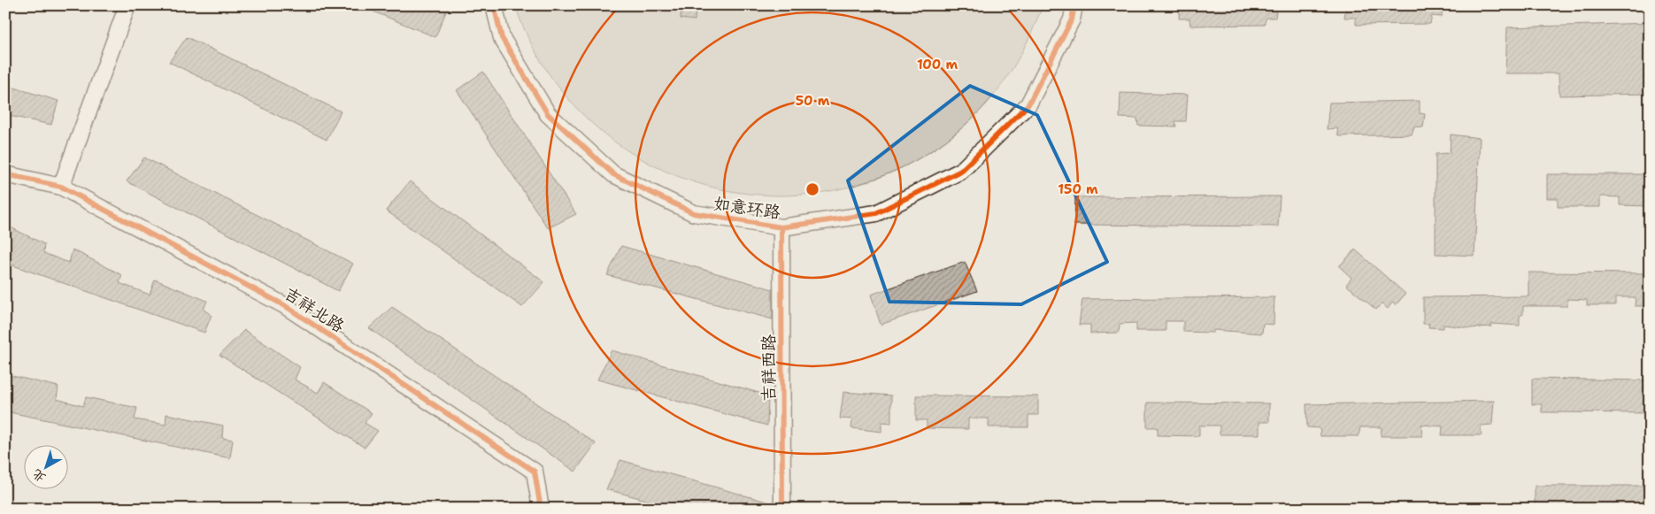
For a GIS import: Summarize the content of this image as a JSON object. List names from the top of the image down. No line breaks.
{"streets":{"street":["如意环路","吉祥北路","吉祥西路"]},"crossings":[["如意环路","吉祥西路"]],"north":"bottom left","rings":["100 m","50 m","150 m"]}
